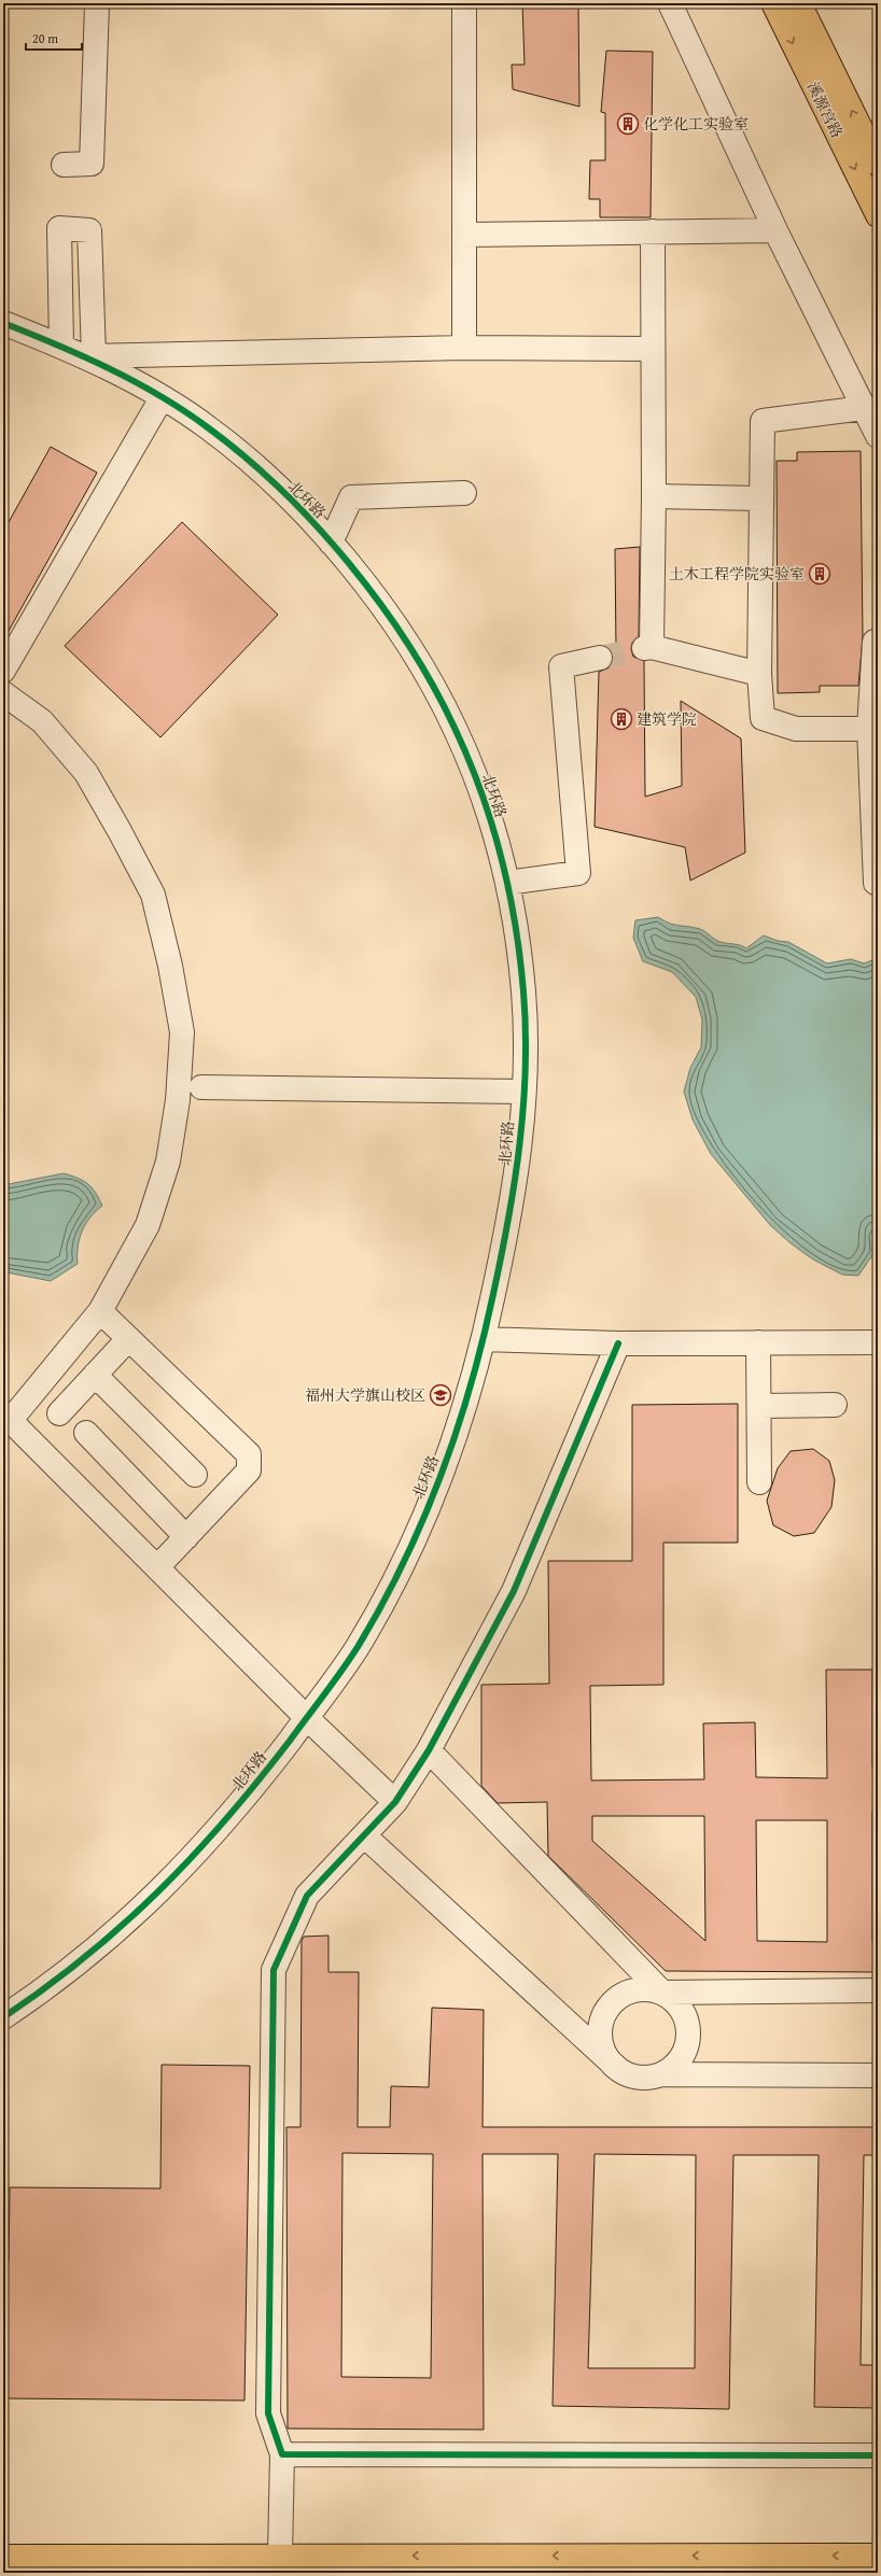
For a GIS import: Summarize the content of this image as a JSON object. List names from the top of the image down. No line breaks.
{"streets":{"main road":["溪源宫路"],"street":["北环路"]},"places":{"building":["化学化工实验室","土木工程学院实验室","建筑学院"],"school or university":["福州大学旗山校区"]},"scale_bar":"20 m"}
